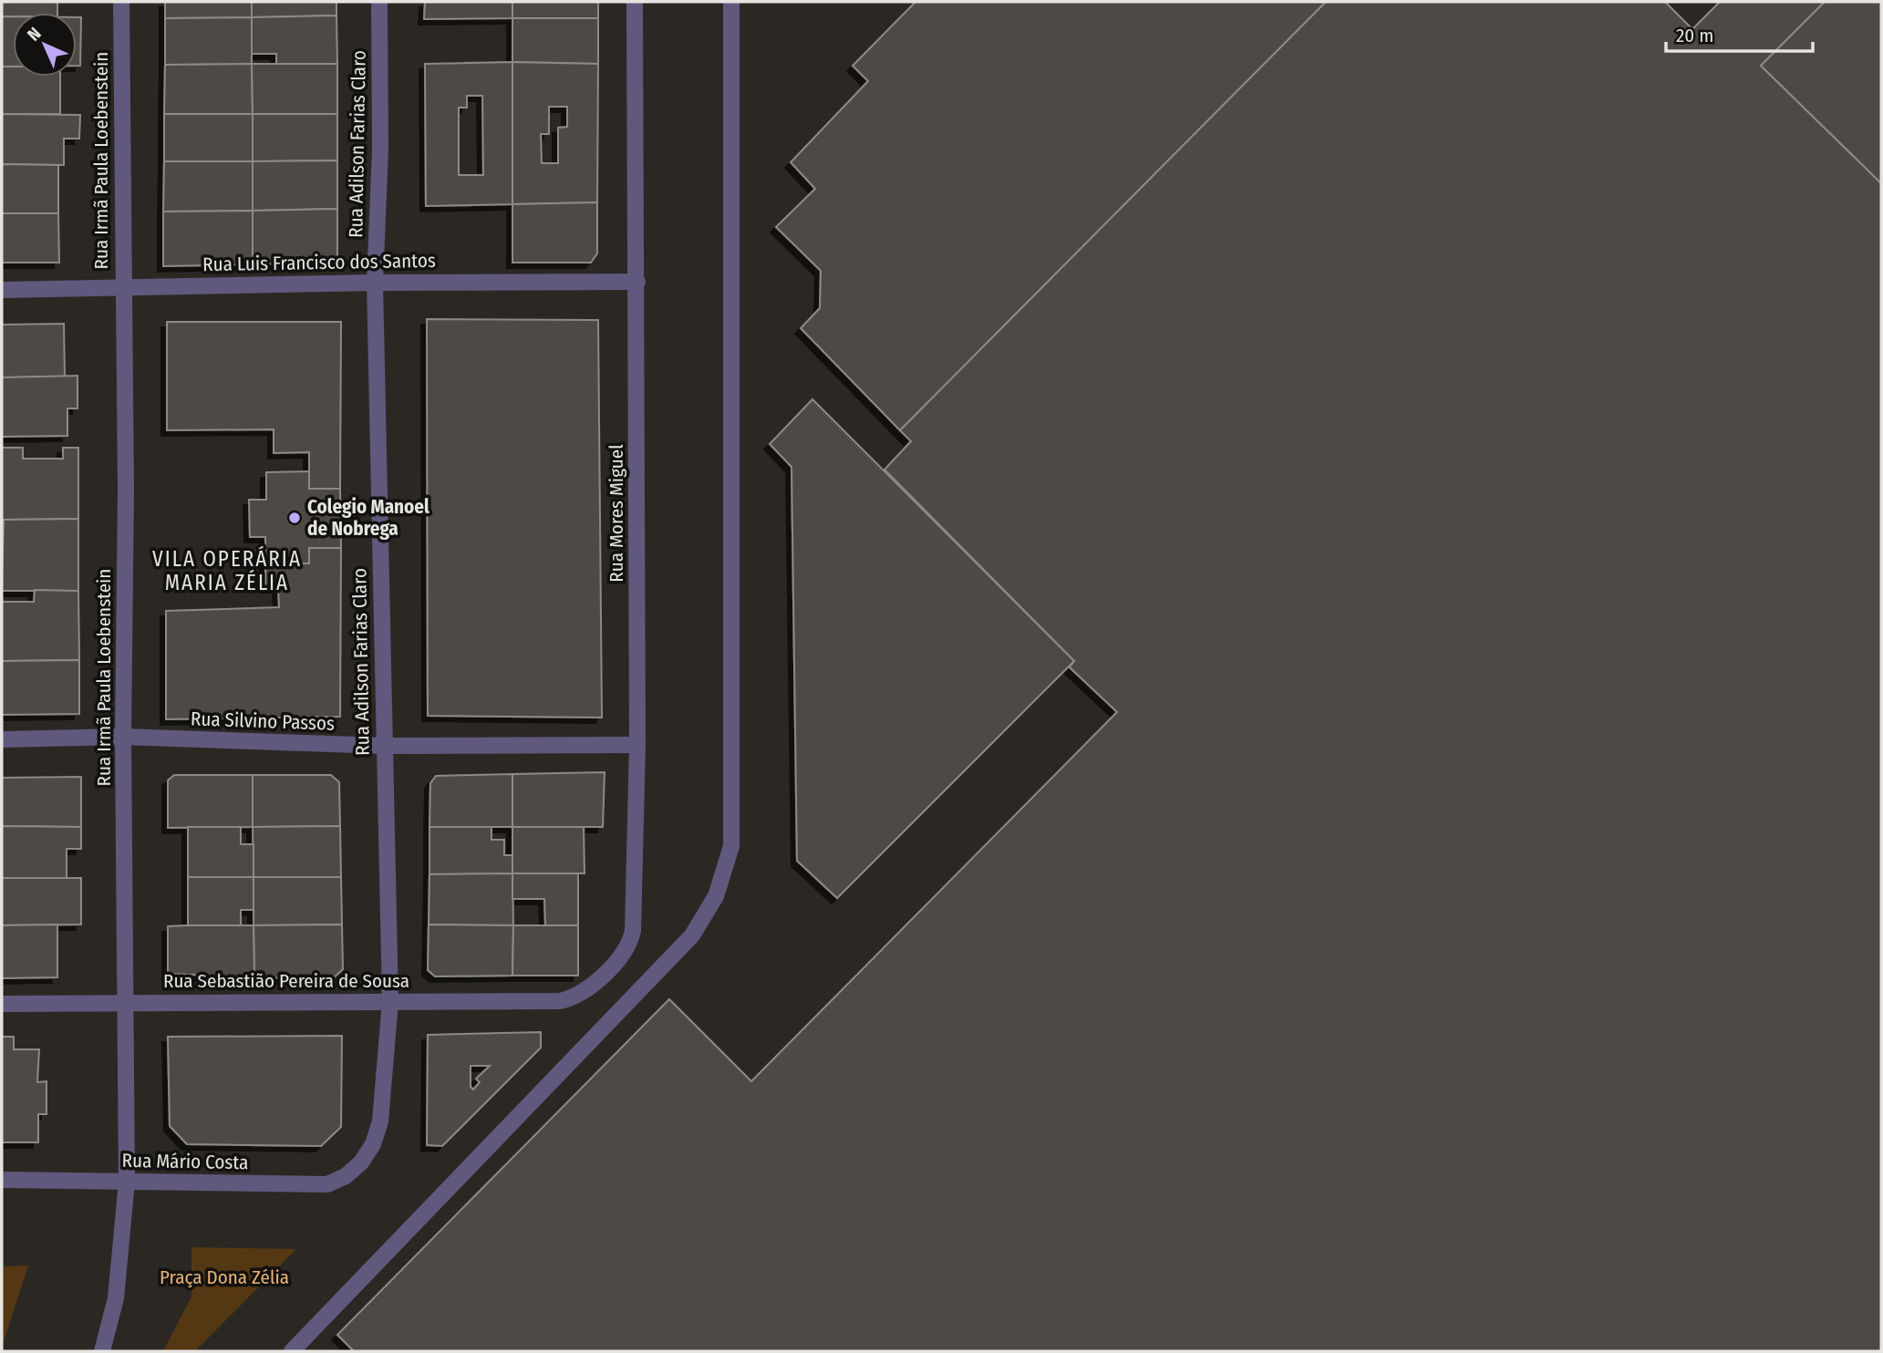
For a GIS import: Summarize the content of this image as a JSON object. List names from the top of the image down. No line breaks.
{"streets":{"street":["Rua Adilson Farias Claro","Rua Irmã Paula Loebenstein","Rua Luis Francisco dos Santos","Rua Mores Miguel","Rua Silvino Passos","Rua Sebastião Pereira de Sousa","Rua Mário Costa"]},"crossings":[["Rua Adilson Farias Claro","Rua Luis Francisco dos Santos"],["Rua Adilson Farias Claro","Rua Silvino Passos"],["Rua Adilson Farias Claro","Rua Sebastião Pereira de Sousa"],["Rua Adilson Farias Claro","Rua Mário Costa"],["Rua Irmã Paula Loebenstein","Rua Luis Francisco dos Santos"],["Rua Irmã Paula Loebenstein","Rua Silvino Passos"],["Rua Irmã Paula Loebenstein","Rua Sebastião Pereira de Sousa"],["Rua Irmã Paula Loebenstein","Rua Mário Costa"],["Rua Luis Francisco dos Santos","Rua Mores Miguel"],["Rua Mores Miguel","Rua Silvino Passos"],["Rua Mores Miguel","Rua Sebastião Pereira de Sousa"]],"districts":["VILA OPERÁRIA MARIA ZÉLIA"],"parks":["Praça Dona Zélia"],"places":["Colegio Manoel de Nobrega"],"scale_bar":"20 m","north":"top left"}
